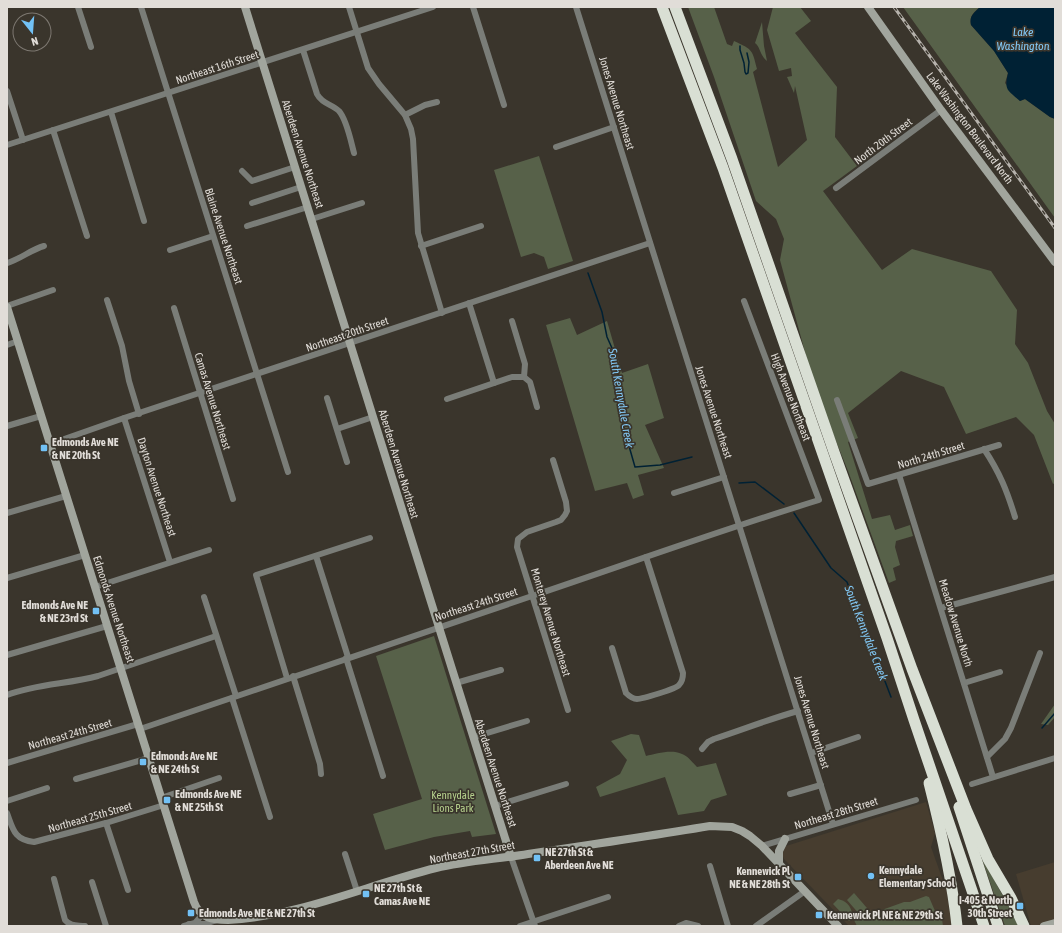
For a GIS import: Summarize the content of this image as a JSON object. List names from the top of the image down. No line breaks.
{"streets":{"street":["Northeast 16th Street","Jones Avenue Northeast","Lake Washington Boulevard North","North 20th Street","Aberdeen Avenue Northeast","Blaine Avenue Northeast","Northeast 20th Street","High Avenue Northeast","Camas Avenue Northeast","North 24th Street","Dayton Avenue Northeast","Northeast 24th Street","Edmonds Avenue Northeast","Monterey Avenue Northeast","Meadow Avenue North","Northeast 28th Street","Northeast 25th Street","Northeast 27th Street"]},"crossings":[["Northeast 16th Street","Aberdeen Avenue Northeast"],["Northeast 16th Street","Blaine Avenue Northeast"],["Jones Avenue Northeast","Northeast 20th Street"],["Jones Avenue Northeast","Northeast 24th Street"],["Jones Avenue Northeast","Northeast 28th Street"],["Lake Washington Boulevard North","North 20th Street"],["Aberdeen Avenue Northeast","Northeast 20th Street"],["Aberdeen Avenue Northeast","Northeast 24th Street"],["Aberdeen Avenue Northeast","Northeast 27th Street"],["Blaine Avenue Northeast","Northeast 20th Street"],["Northeast 20th Street","Camas Avenue Northeast"],["Northeast 20th Street","Dayton Avenue Northeast"],["Northeast 20th Street","Edmonds Avenue Northeast"],["High Avenue Northeast","Northeast 24th Street"],["North 24th Street","Meadow Avenue North"],["Northeast 24th Street","Edmonds Avenue Northeast"],["Northeast 24th Street","Monterey Avenue Northeast"],["Edmonds Avenue Northeast","Northeast 25th Street"],["Edmonds Avenue Northeast","Northeast 27th Street"],["Northeast 28th Street","Northeast 27th Street"]],"water":["Lake Washington","South Kennydale Creek"],"parks":["Kennydale Lions Park"],"places":{"transit":["Edmonds Ave NE & NE 20th St","Edmonds Ave NE & NE 23rd St","Edmonds Ave NE & NE 24th St","Edmonds Ave NE & NE 25th St","NE 27th St & Aberdeen Ave NE","Kennewick Pl NE & NE 28th St","NE 27th St & Camas Ave NE","I-405 & North 30th Street","Edmonds Ave NE & NE 27th St","Kennewick Pl NE & NE 29th St"],"other":["Kennydale Elementary School"]},"north":"bottom"}
